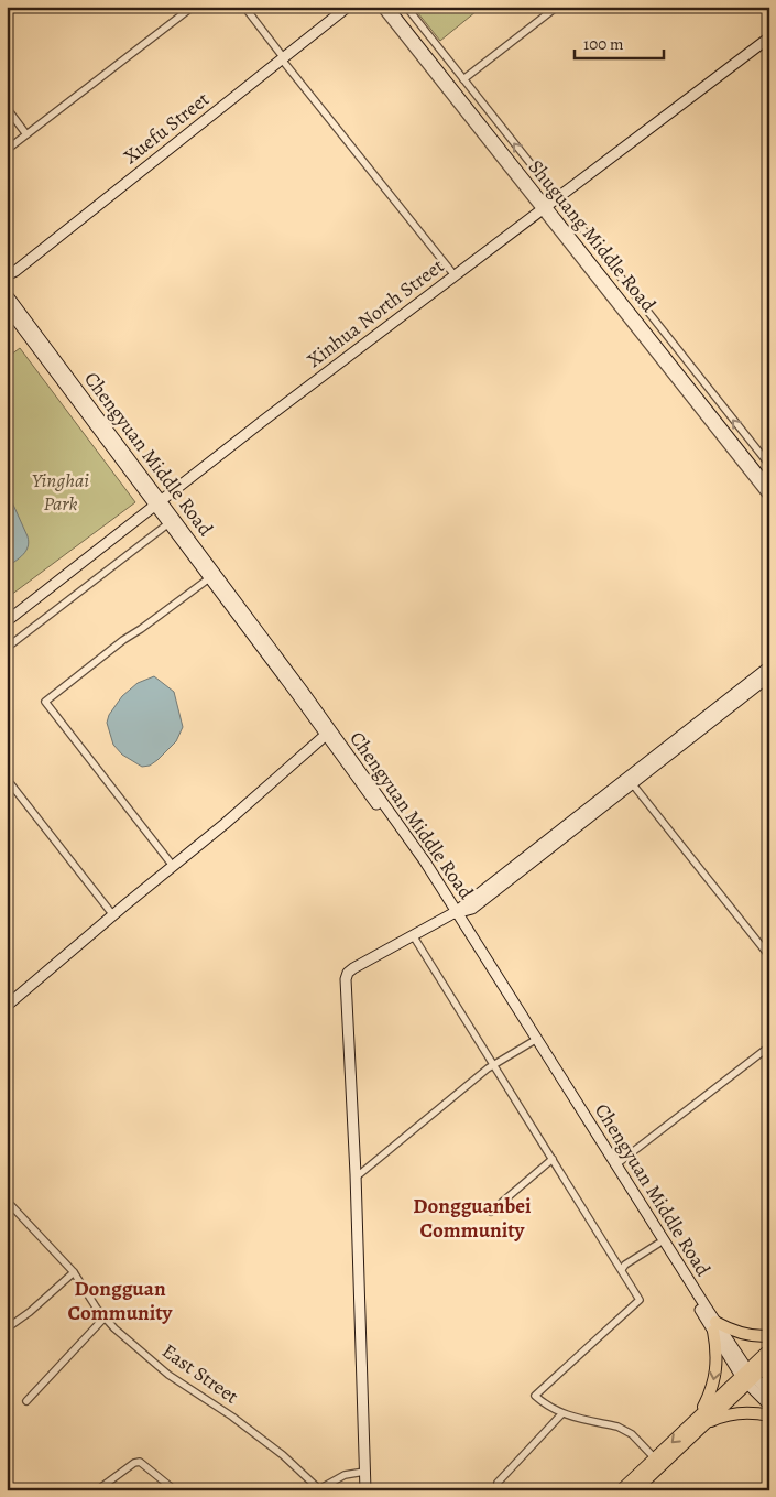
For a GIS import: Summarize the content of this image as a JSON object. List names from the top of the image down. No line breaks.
{"streets":{"main road":["Xuefu Street","Shuguang Middle Road","Xinhua North Street","Chengyuan Middle Road"],"street":["East Street"]},"crossings":[["Shuguang Middle Road","Xinhua North Street"],["Xinhua North Street","Chengyuan Middle Road"]],"districts":["Dongguanbei Community","Dongguan Community"],"parks":["Yinghai Park"],"scale_bar":"100 m"}
